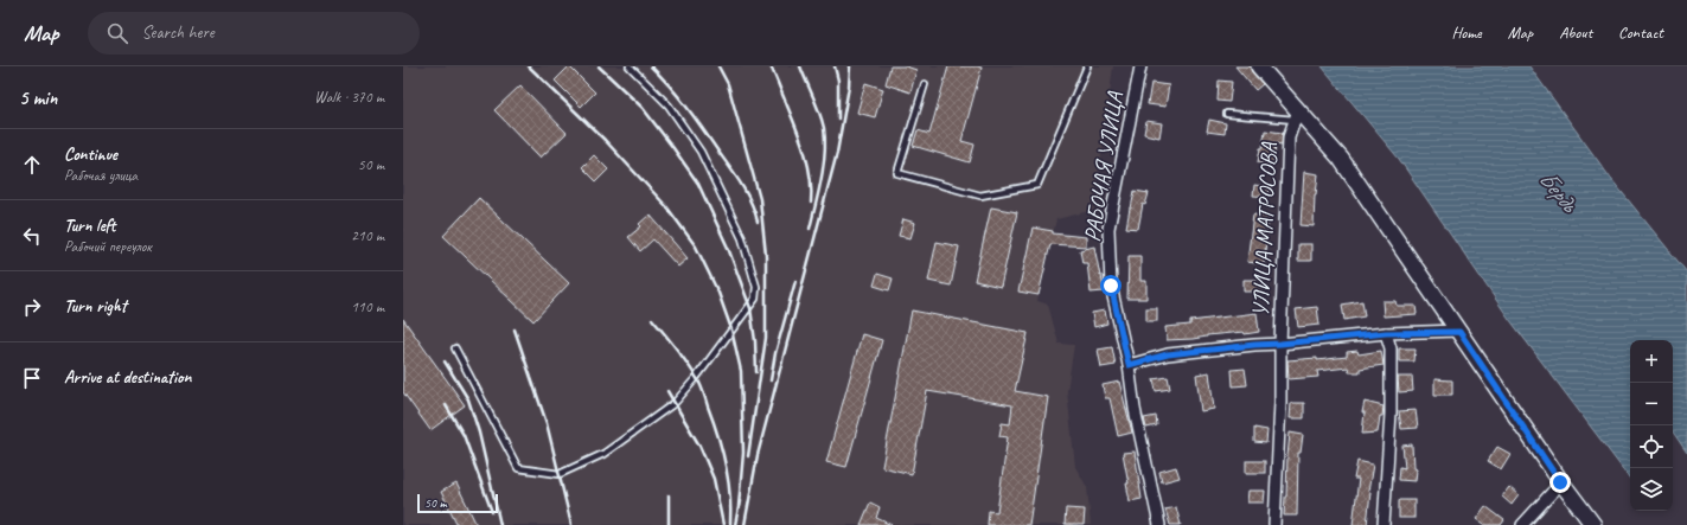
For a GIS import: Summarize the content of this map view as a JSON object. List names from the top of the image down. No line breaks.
{"streets":{"street":["РАБОЧАЯ УЛИЦА","УЛИЦА МАТРОСОВА"]},"water":["Бердь"],"scale_bar":"50 m","page":{"header":"Map","search":"Search here","nav":["Home","Map","About","Contact"],"heading":["5 min","Walk · 370 m"],"list":[["Continue","Рабочая улица","50 m"],["Turn left","Рабочий переулок","210 m"],["Turn right","110 m"],"Arrive at destination"],"map_buttons":["+","−"],"scale":"50 m"}}
